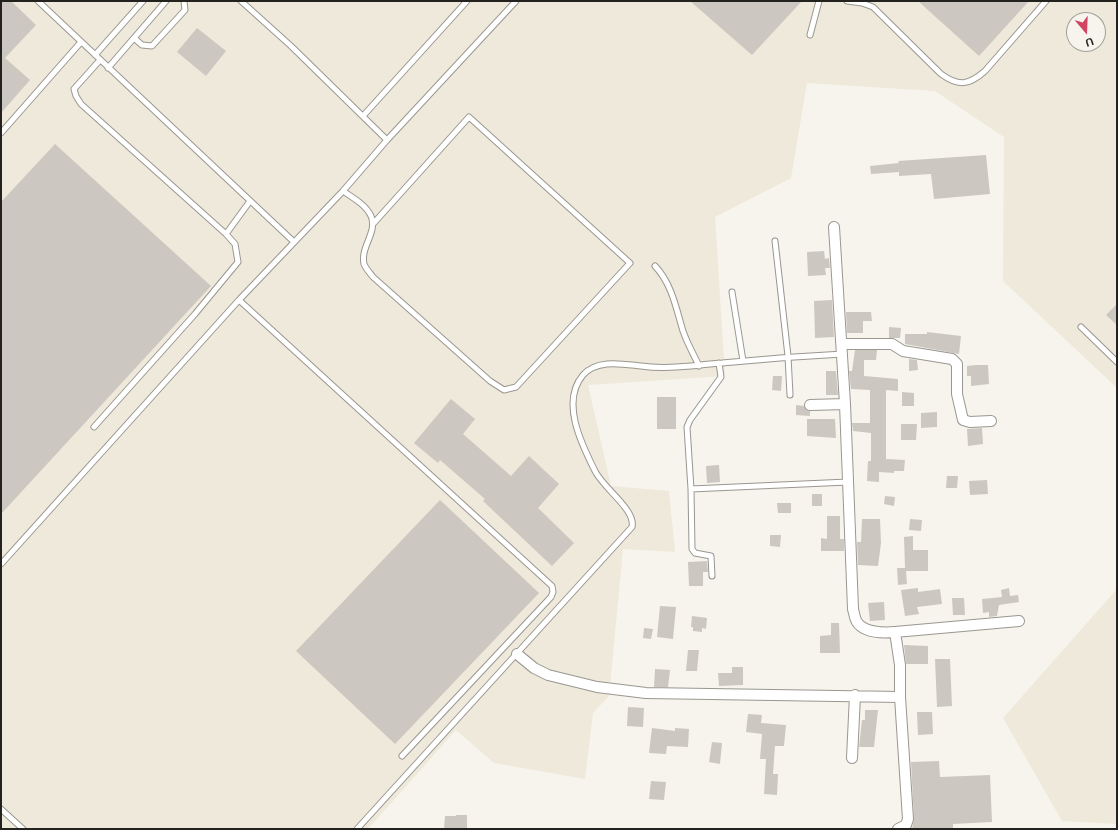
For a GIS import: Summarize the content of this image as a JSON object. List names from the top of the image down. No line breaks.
{"north":"bottom"}
